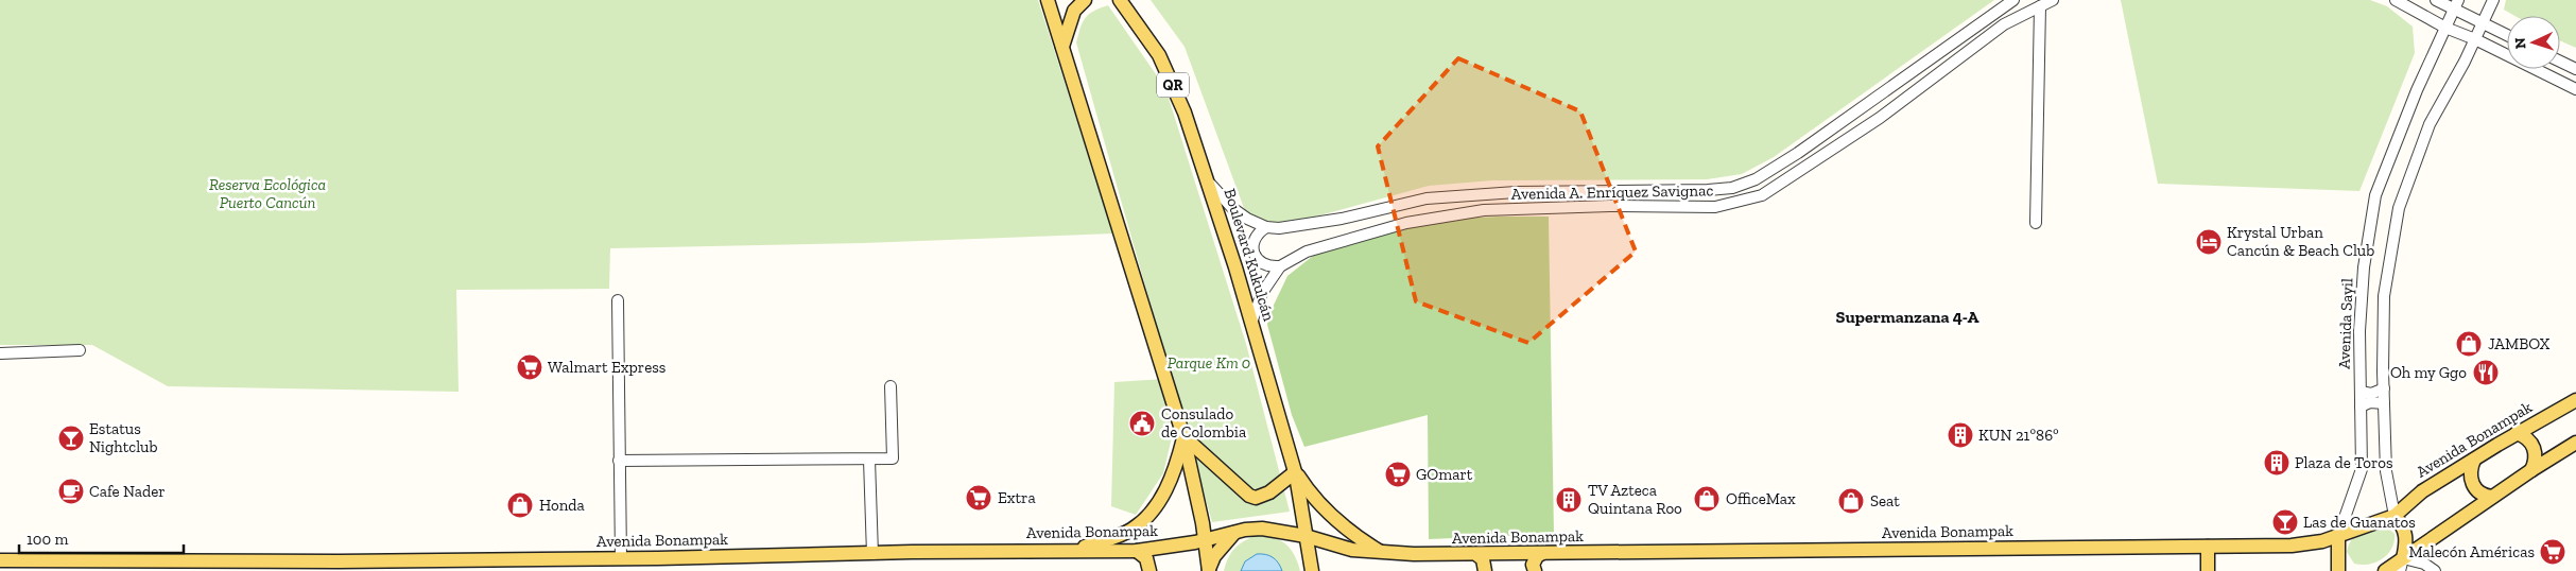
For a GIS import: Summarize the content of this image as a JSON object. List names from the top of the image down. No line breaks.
{"streets":{"main road":["QR","Boulevard Kukulcán","Avenida Bonampak"],"street":["Avenida A. Enríquez Savignac","Avenida Sayil"]},"crossings":[["Avenida A. Enríquez Savignac","Boulevard Kukulcán"],["Boulevard Kukulcán","Avenida Bonampak"],["Avenida Sayil","Avenida Bonampak"]],"districts":["Supermanzana 4-A"],"parks":["Reserva Ecológica Puerto Cancún","Parque Km 0"],"places":{"hotel":["Krystal Urban Cancún & Beach Club"],"shop":["JAMBOX","OfficeMax","Seat","Honda"],"supermarket":["Walmart Express","GOmart","Extra","Malecón Américas"],"restaurant":["Oh my Ggo"],"public building":["Consulado de Colombia"],"building":["KUN 21º86º","Plaza de Toros","TV Azteca Quintana Roo"],"bar":["Estatus Nightclub","Las de Guanatos"],"cafe":["Cafe Nader"]},"scale_bar":"100 m","north":"left"}
